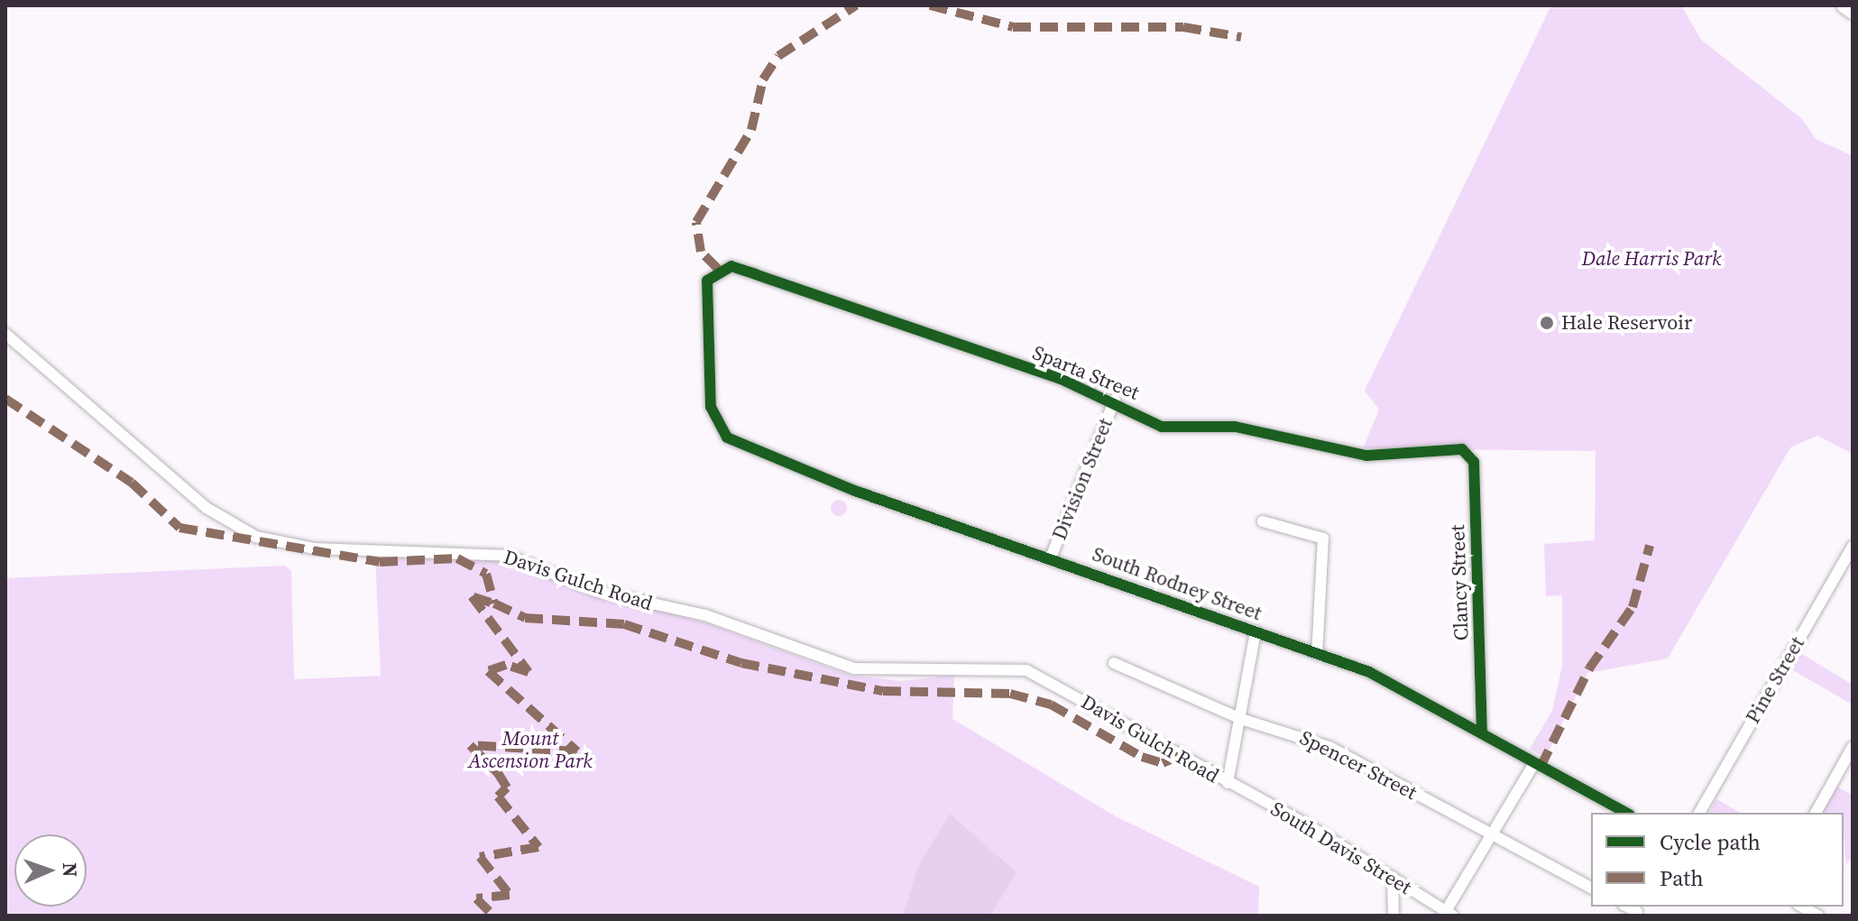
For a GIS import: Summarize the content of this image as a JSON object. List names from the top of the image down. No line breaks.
{"streets":{"street":["Sparta Street","Division Street","Davis Gulch Road","Clancy Street","South Rodney Street","Pine Street","Spencer Street","South Davis Street"]},"crossings":[["Sparta Street","Division Street"],["Sparta Street","Clancy Street"],["Sparta Street","South Rodney Street"],["Division Street","South Rodney Street"],["Davis Gulch Road","South Davis Street"],["Clancy Street","South Rodney Street"]],"parks":["Dale Harris Park","Mount Ascension Park"],"places":["Hale Reservoir"],"legend":["Cycle path","Path"],"north":"right"}
